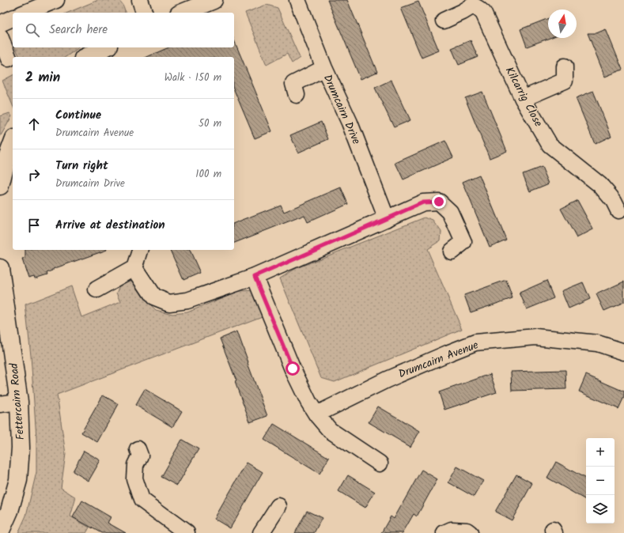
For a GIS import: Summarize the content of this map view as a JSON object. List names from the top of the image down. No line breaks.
{"streets":{"street":["Kilcarrig Close","Drumcairn Drive","Drumcairn Avenue","Fettercairn Road"]},"north":"top","page":{"search":"Search here","heading":["2 min","Walk · 150 m"],"list":[["Continue","Drumcairn Avenue","50 m"],["Turn right","Drumcairn Drive","100 m"],"Arrive at destination"],"map_buttons":["+","−"]}}
